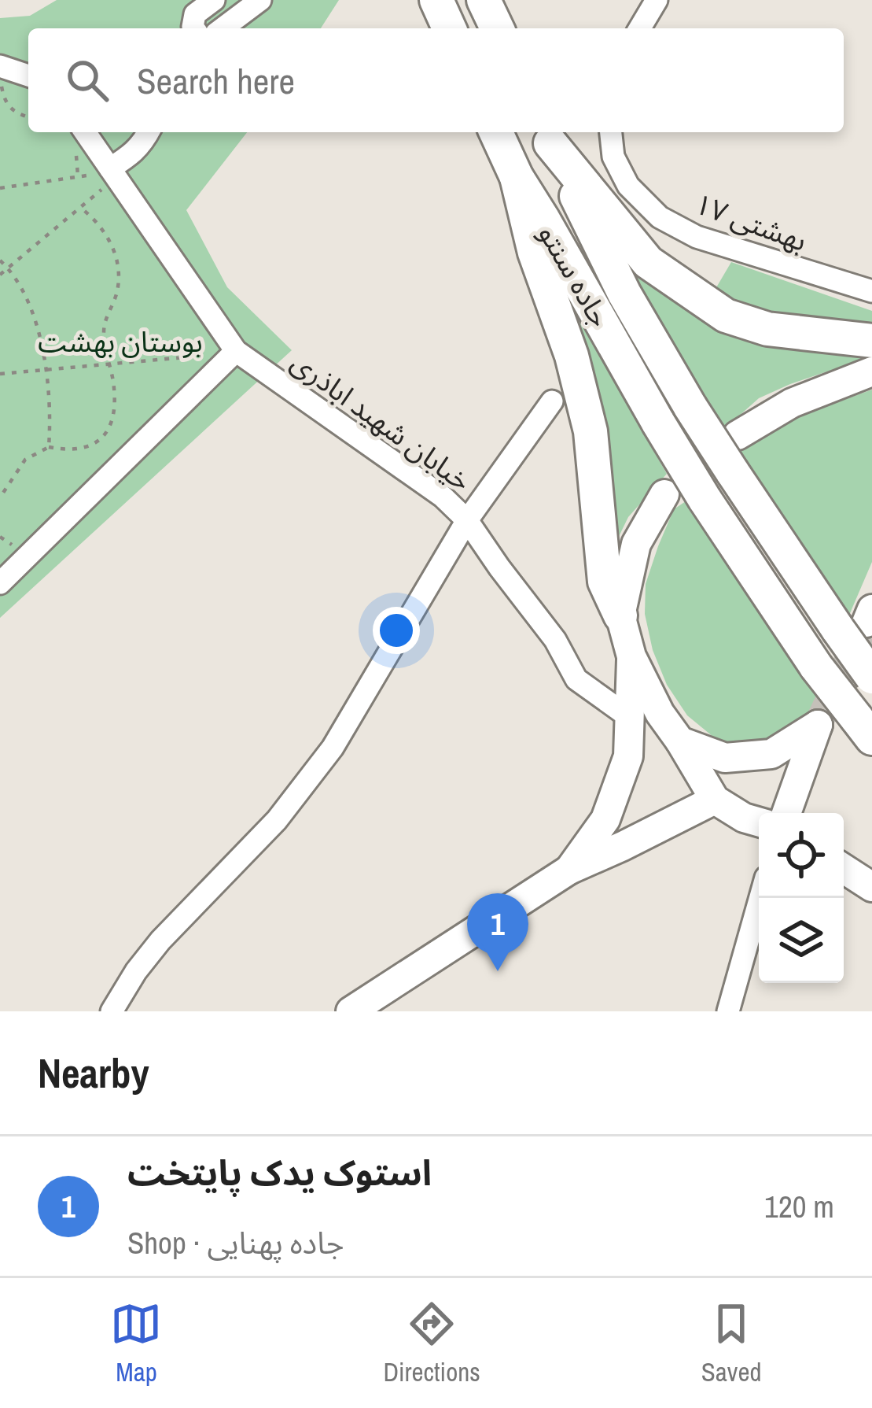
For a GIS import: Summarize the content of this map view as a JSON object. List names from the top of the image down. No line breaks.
{"streets":{"main road":["جاده سنتو"],"street":["بهشتی ۱۷","خیابان شهید اباذری"]},"parks":["بوستان بهشت"],"page":{"search":"Search here","pins":"1","heading":"Nearby","list":[{"mark":"1","name":"استوک یدک پایتخت","note":"Shop · جاده پهنایی","value":"120 m"}],"nav":["Map","Directions","Saved"]}}
